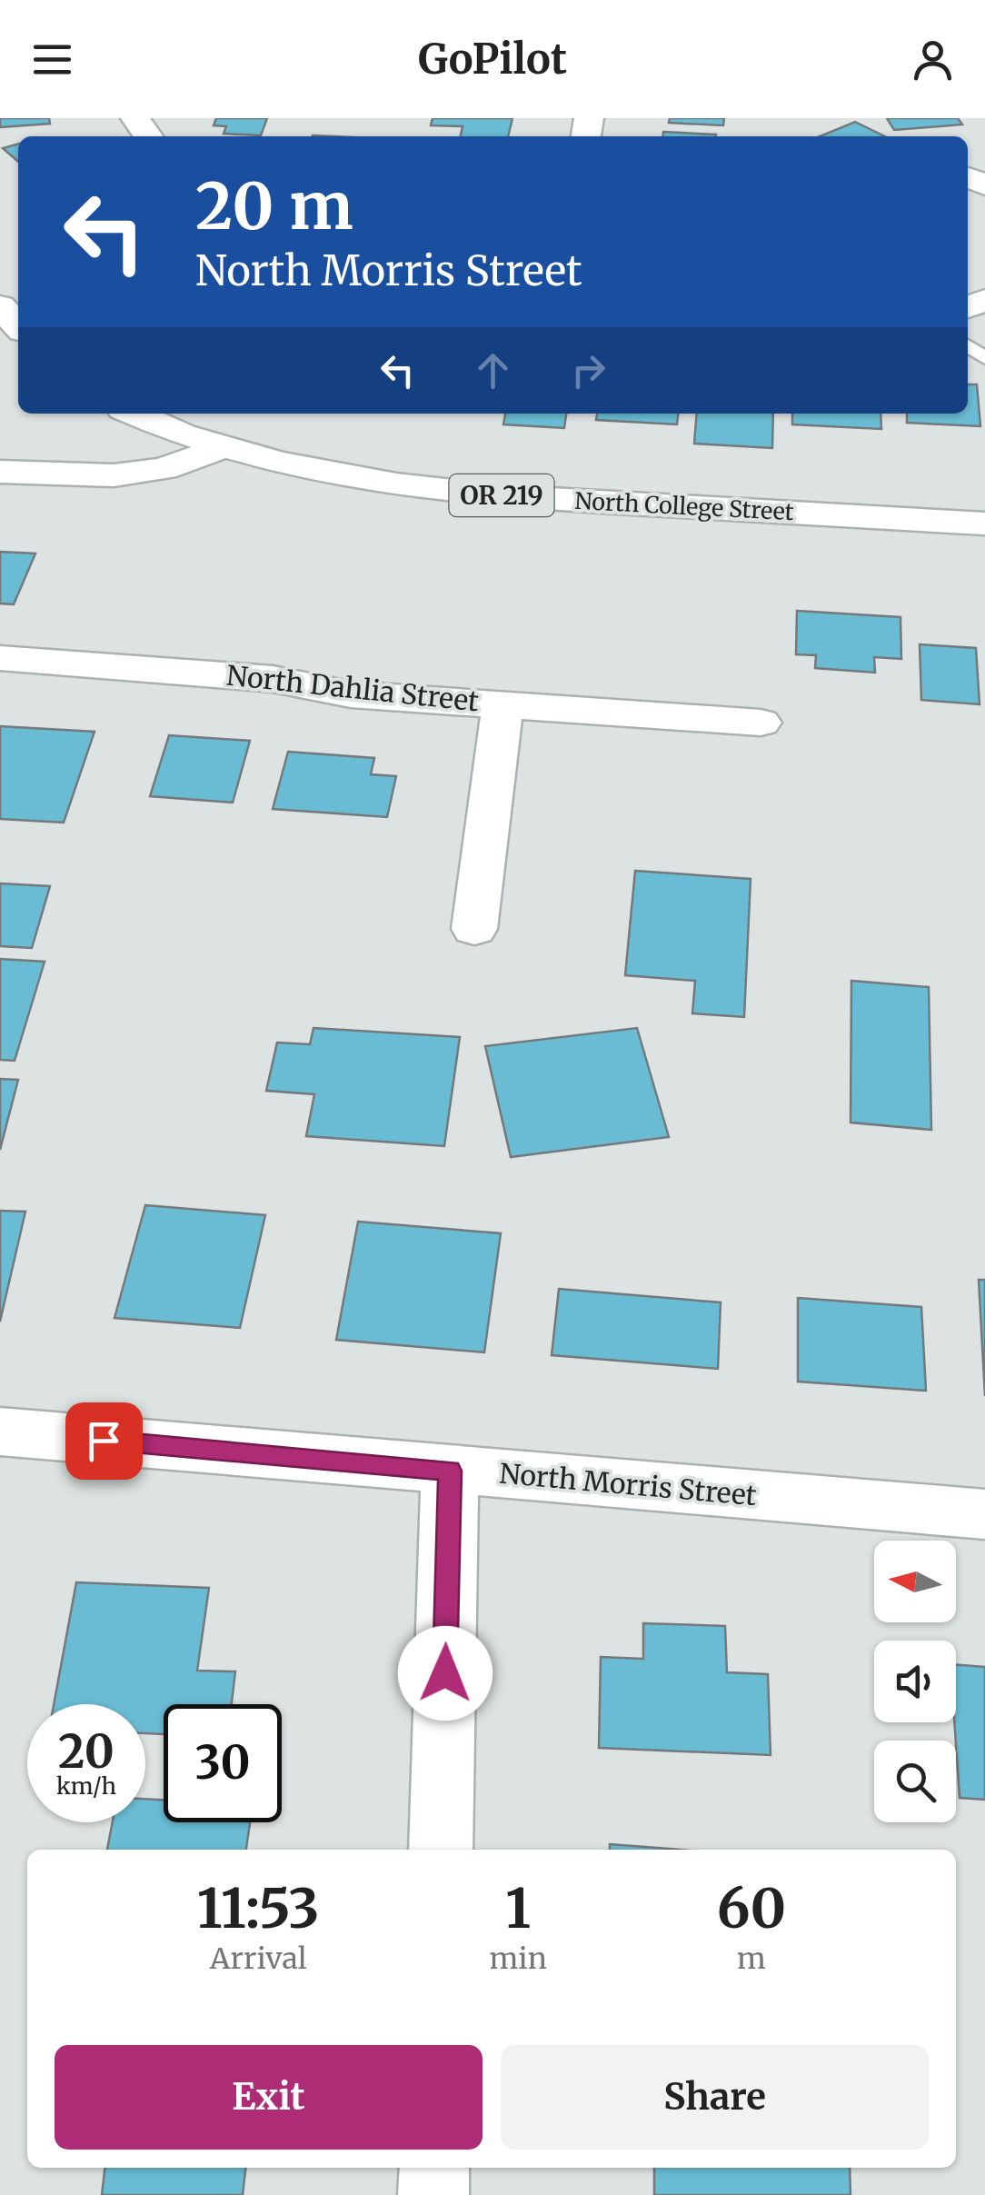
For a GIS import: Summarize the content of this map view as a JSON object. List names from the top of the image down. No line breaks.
{"streets":{"street":["OR 219","North College Street","North Dahlia Street","North Morris Street"]},"north":"left","page":{"header":"GoPilot","turn":["20 m","North Morris Street"],"speed":"20 km/h","limit":"30","eta":["11:53","Arrival","1","min","60","m"],"buttons":["Exit","Share"]}}
